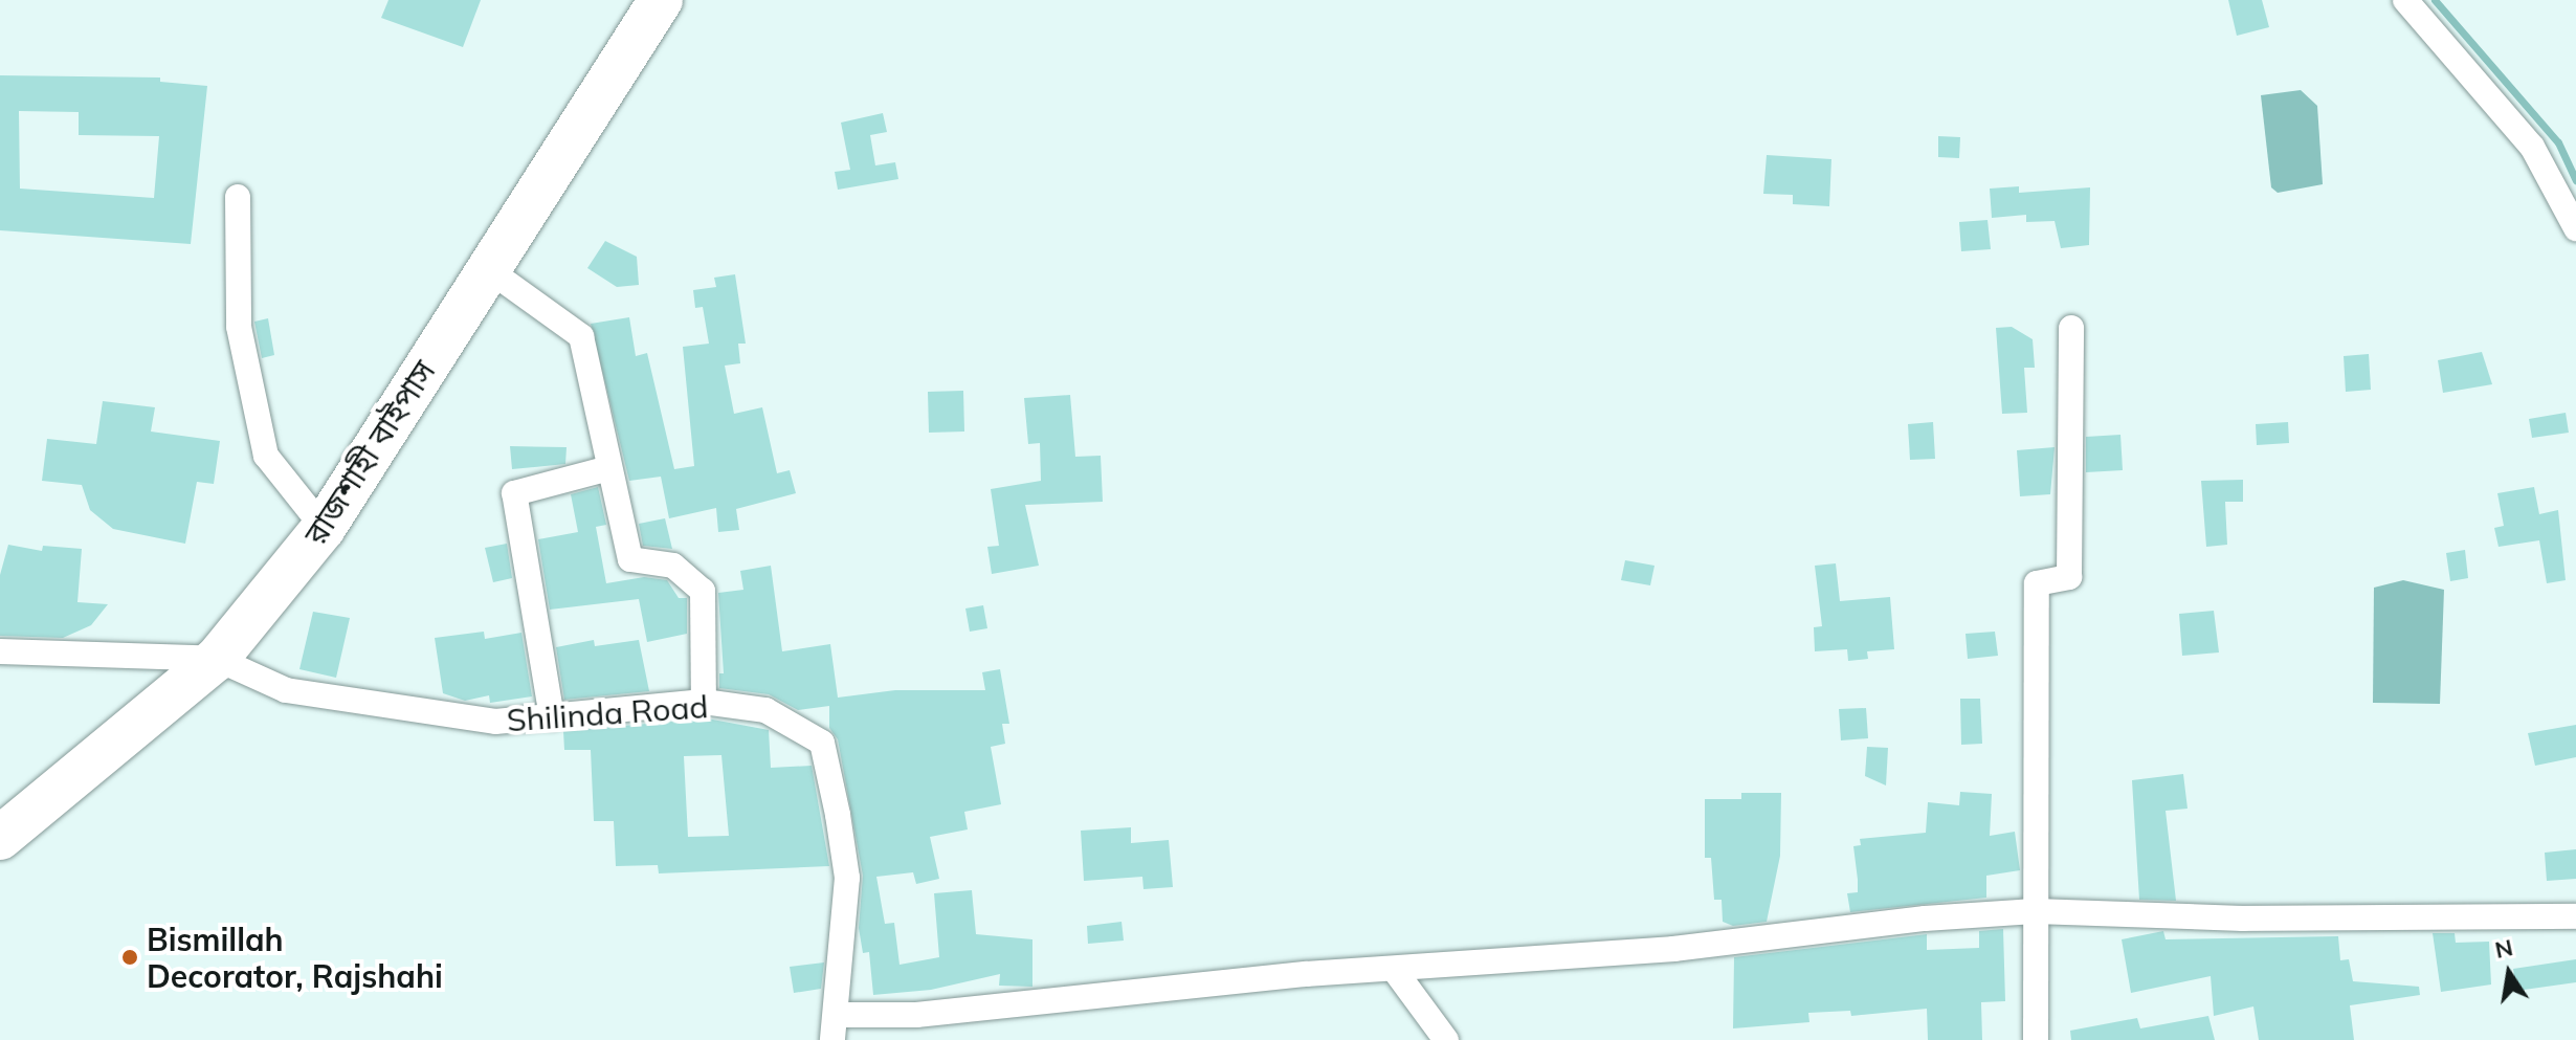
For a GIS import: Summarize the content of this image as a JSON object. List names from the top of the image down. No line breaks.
{"streets":{"highway":["রাজশাহী বাইপাস"],"street":["Shilinda Road"]},"crossings":[["রাজশাহী বাইপাস","Shilinda Road"]],"places":["Bismillah Decorator, Rajshahi"],"north":"top"}
